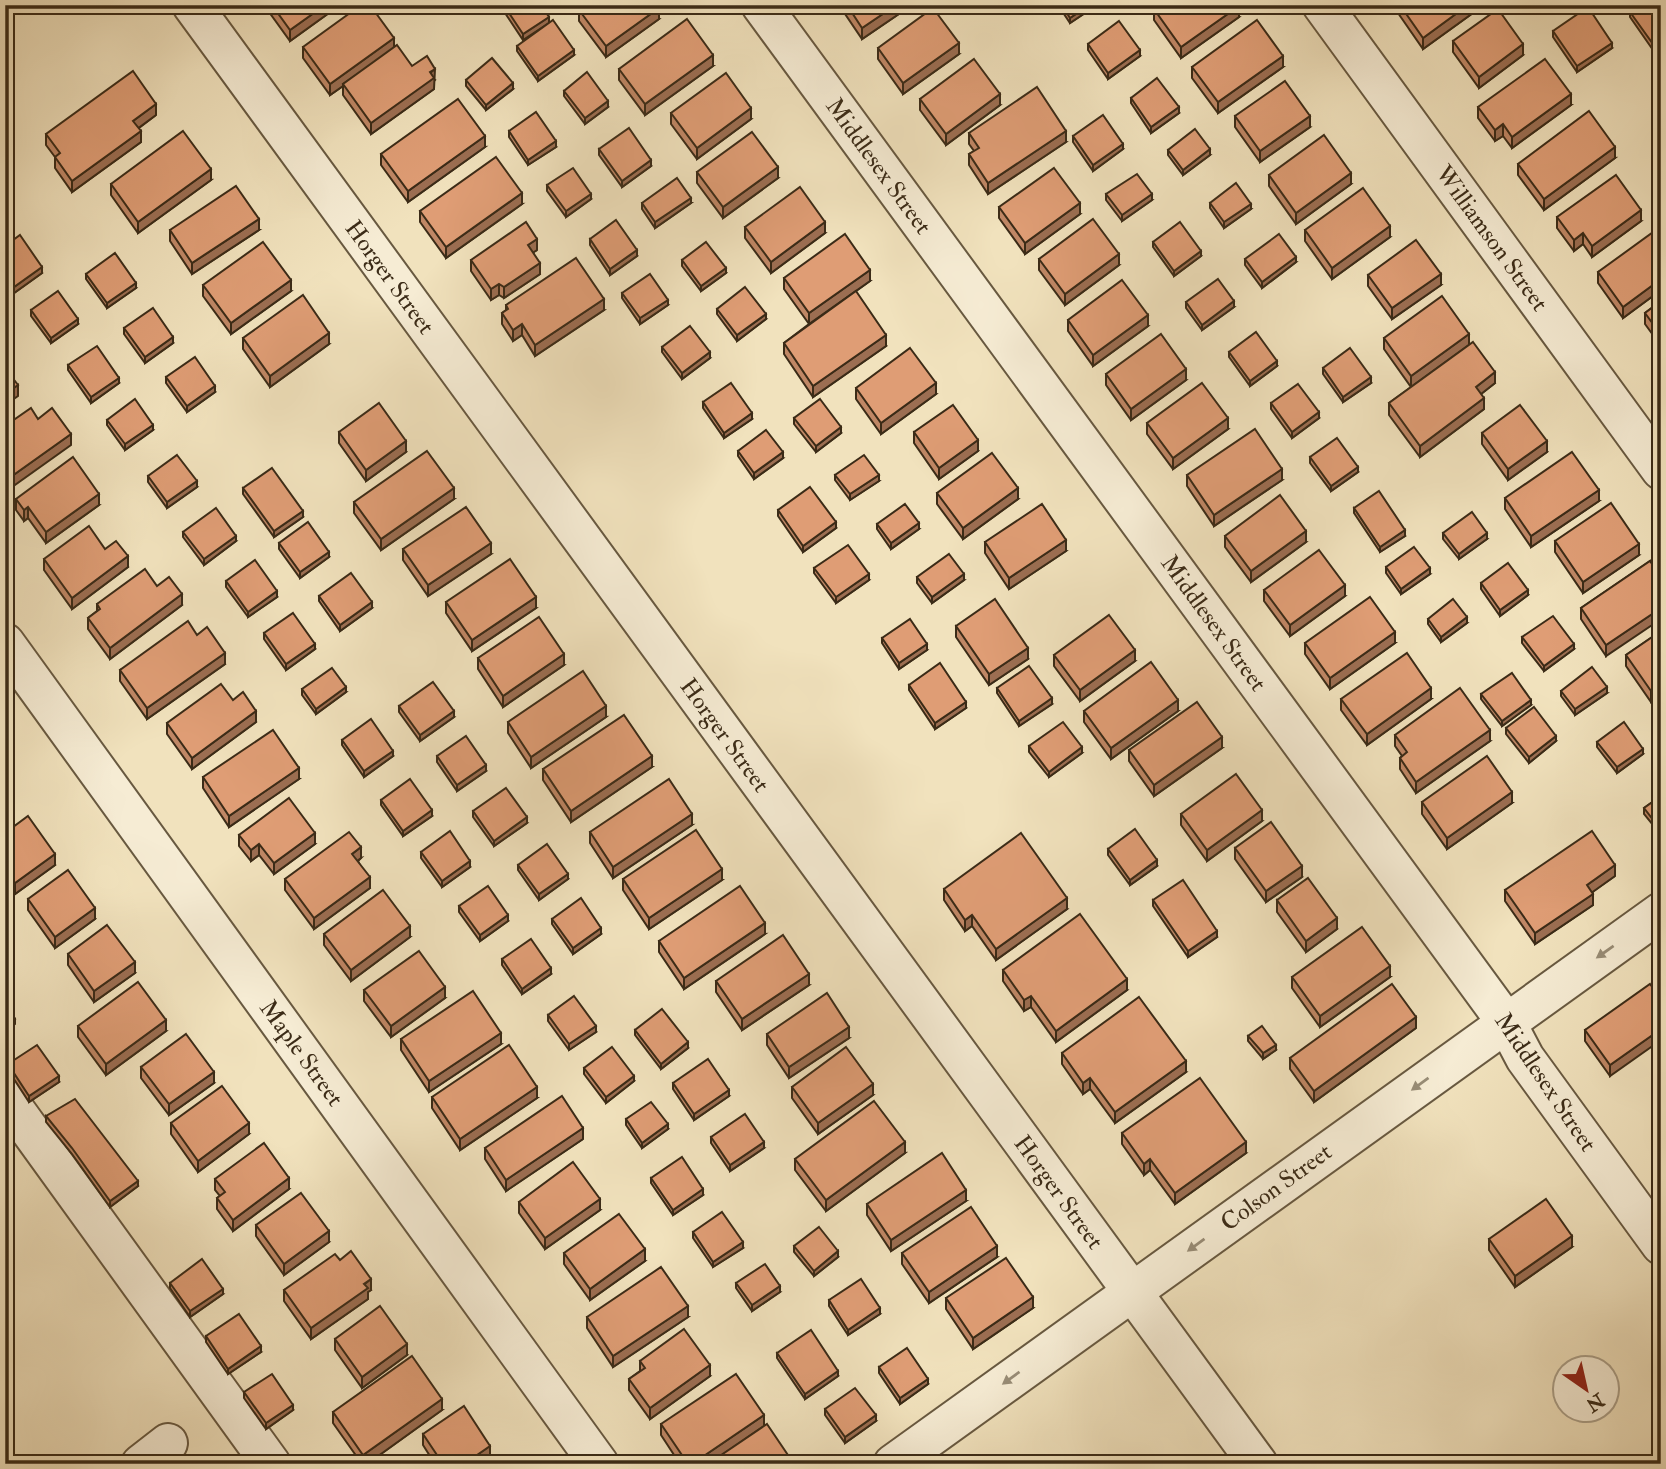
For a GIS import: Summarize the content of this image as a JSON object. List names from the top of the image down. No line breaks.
{"streets":{"street":["Middlesex Street","Williamson Street","Horger Street","Maple Street","Colson Street"]},"crossings":[["Middlesex Street","Colson Street"],["Horger Street","Colson Street"]],"one_way":["Colson Street"],"north":"bottom right"}
